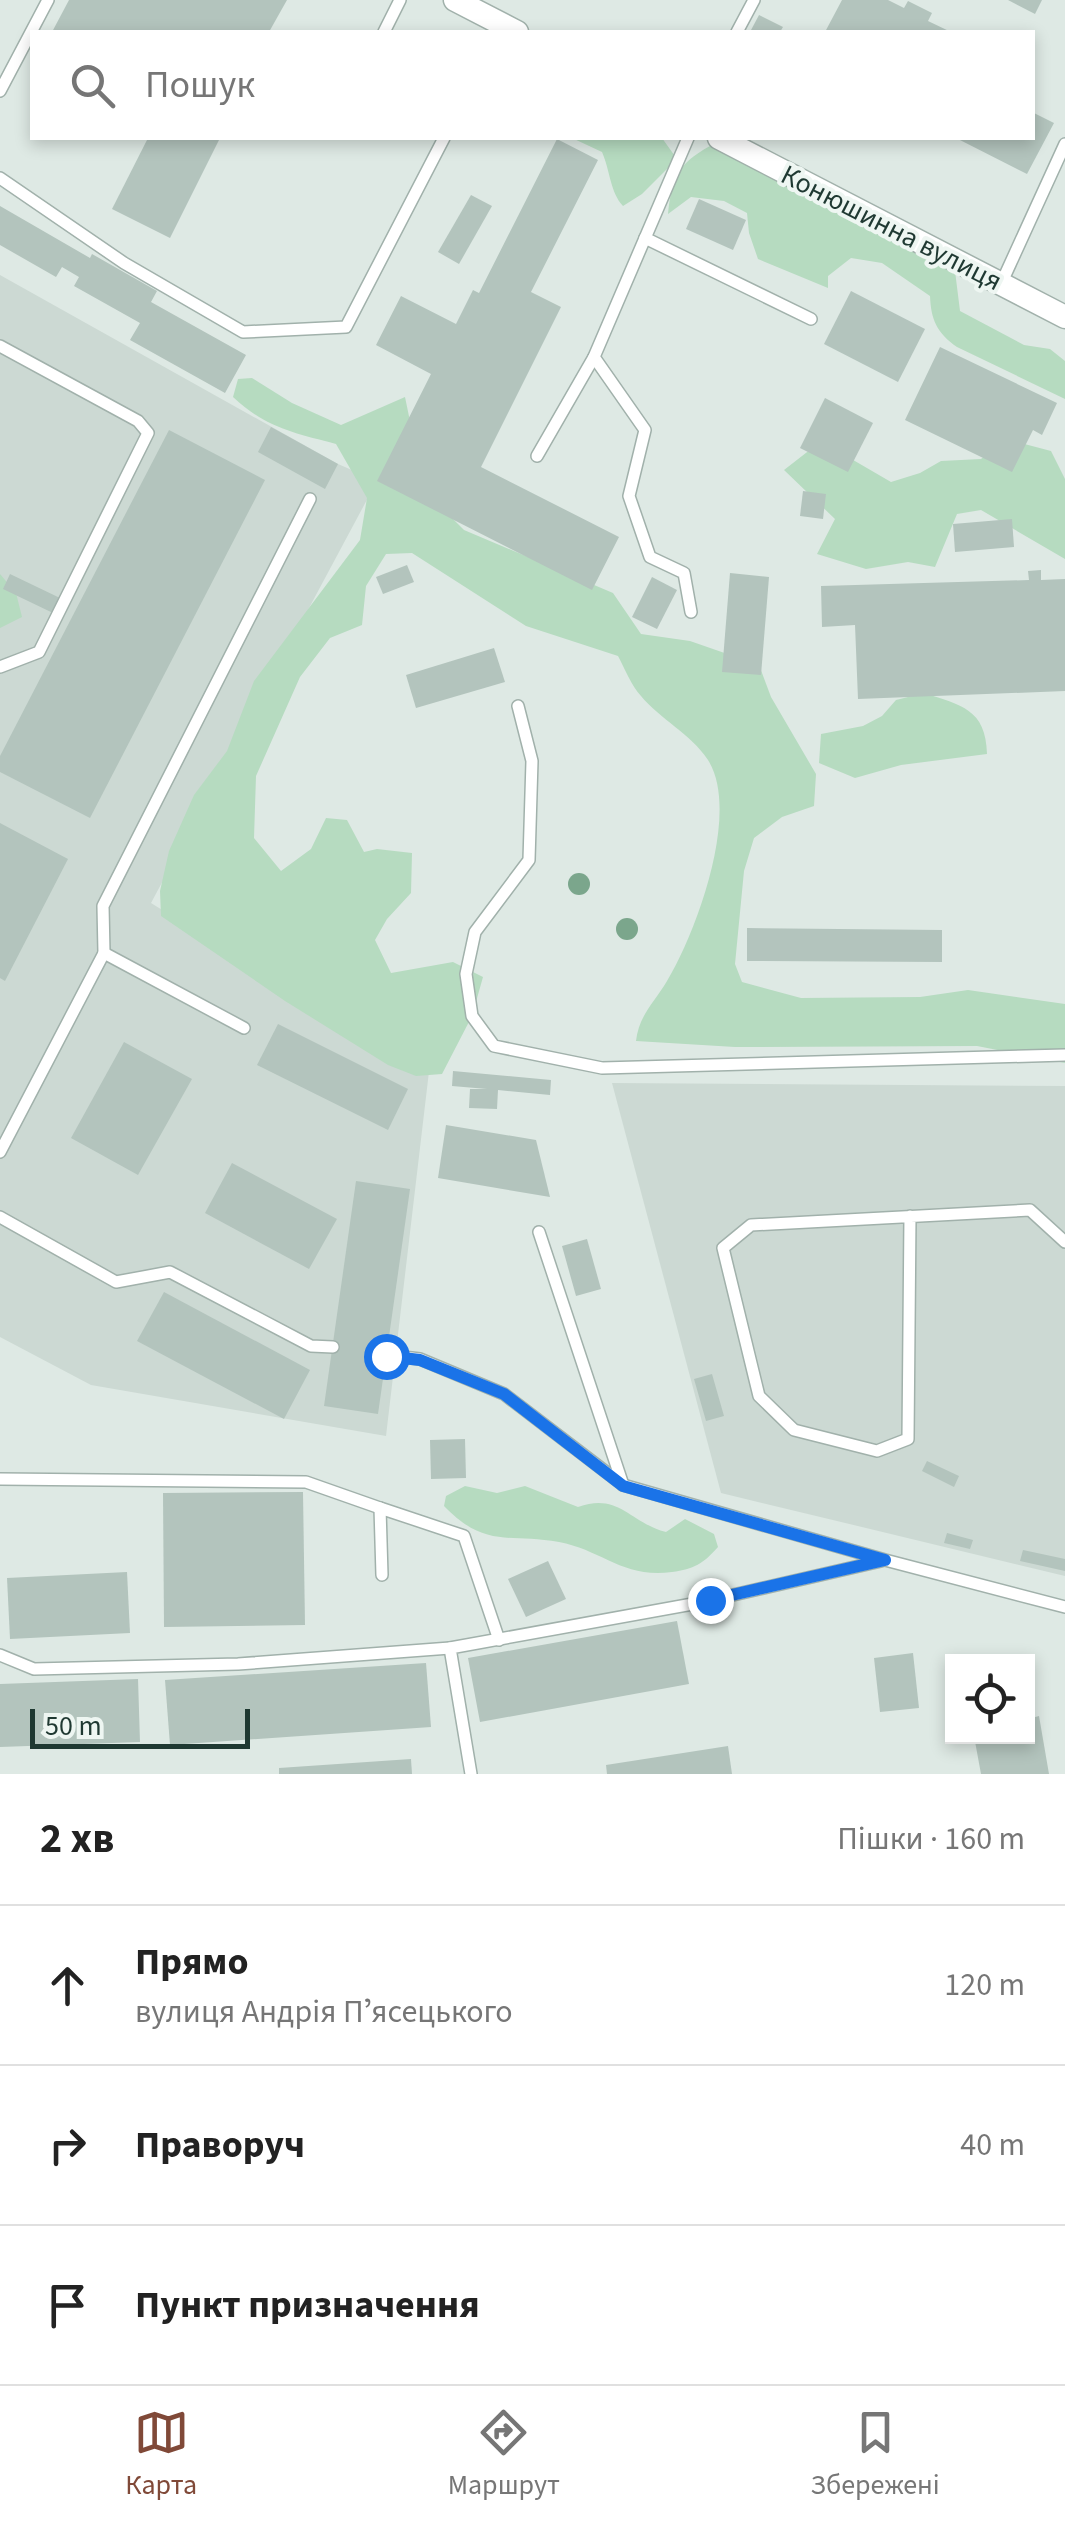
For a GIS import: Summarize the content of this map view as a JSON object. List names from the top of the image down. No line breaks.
{"streets":{"street":["Конюшинна вулиця"]},"scale_bar":"50 m","page":{"search":"Пошук","scale":"50 m","heading":["2 хв","Пішки · 160 m"],"list":[["Прямо","вулиця Андрія Пʼясецького","120 m"],["Праворуч","40 m"],"Пункт призначення"],"nav":["Карта","Маршрут","Збережені"]}}
